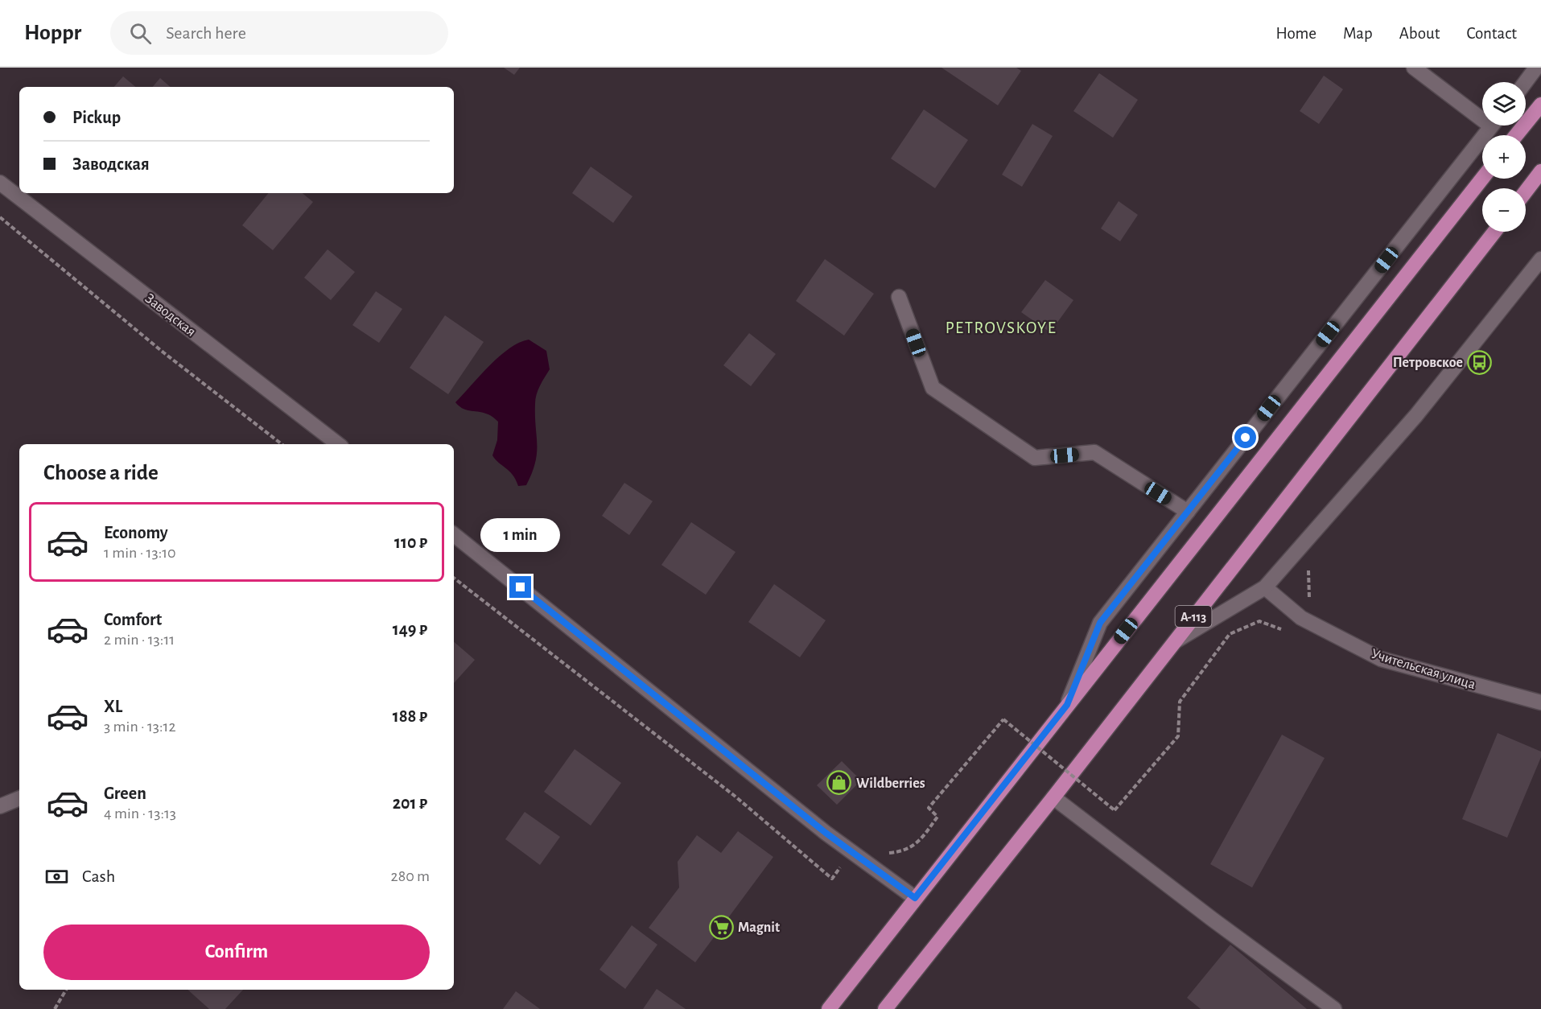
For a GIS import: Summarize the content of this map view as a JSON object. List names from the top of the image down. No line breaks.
{"streets":{"highway":["А-113"],"street":["Заводская","Учительская улица"]},"districts":["PETROVSKOYE"],"places":{"bus stop":["Петровское"],"shop":["Wildberries"],"supermarket":["Magnit"]},"page":{"header":"Hoppr","search":"Search here","nav":["Home","Map","About","Contact"],"map_buttons":["+","−"],"banner":["Pickup","Заводская"],"heading":"Choose a ride","list":[{"name":"Economy","note":"1 min · 13:10","value":"110 ₽"},{"name":"Comfort","note":"2 min · 13:11","value":"149 ₽"},{"name":"XL","note":"3 min · 13:12","value":"188 ₽"},{"name":"Green","note":"4 min · 13:13","value":"201 ₽"}],"bubble":"1 min","pay":["Cash","280 m"],"buttons":"Confirm"}}
